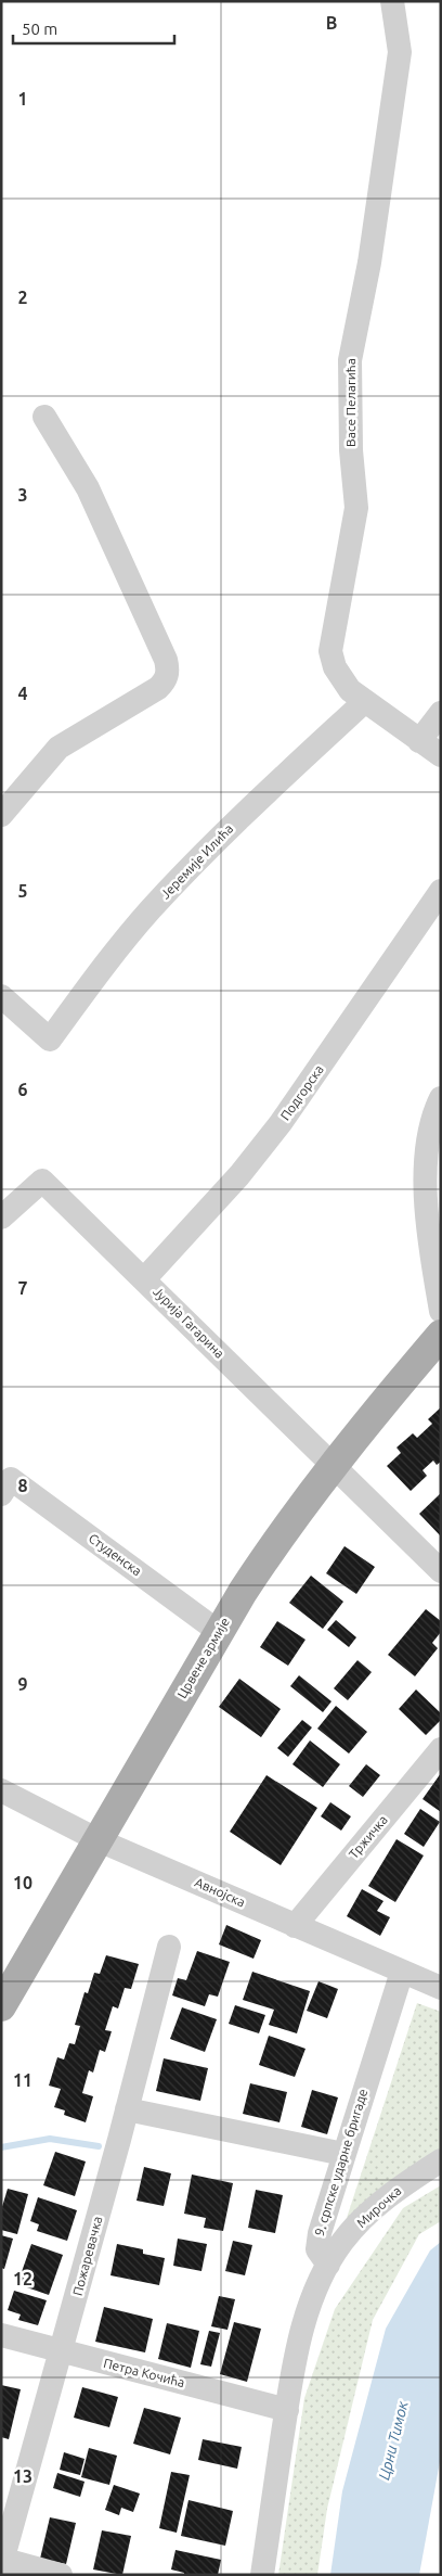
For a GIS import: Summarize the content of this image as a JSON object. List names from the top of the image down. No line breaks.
{"streets":{"main road":["Црвене армије"],"street":["Васе Пелагића","Јеремије Илића","Подгорска","Јурија Гагарина","Студенска","Тржичка","Авнојска","9. српске ударне бригаде","Мирочка","Пожаревачка","Петра Кочића"]},"crossings":[["Васе Пелагића","Јеремије Илића"],["Подгорска","Јурија Гагарина"],["Јурија Гагарина","Црвене армије"],["Студенска","Црвене армије"],["Црвене армије","Авнојска"],["Тржичка","Авнојска"],["Авнојска","9. српске ударне бригаде"],["9. српске ударне бригаде","Мирочка"],["Пожаревачка","Петра Кочића"]],"water":["Црни Тимок"],"scale_bar":"50 m","grid":{"columns":["B"],"rows":["1","2","3","4","5","6","7","8","9","10","11","12","13"]}}
